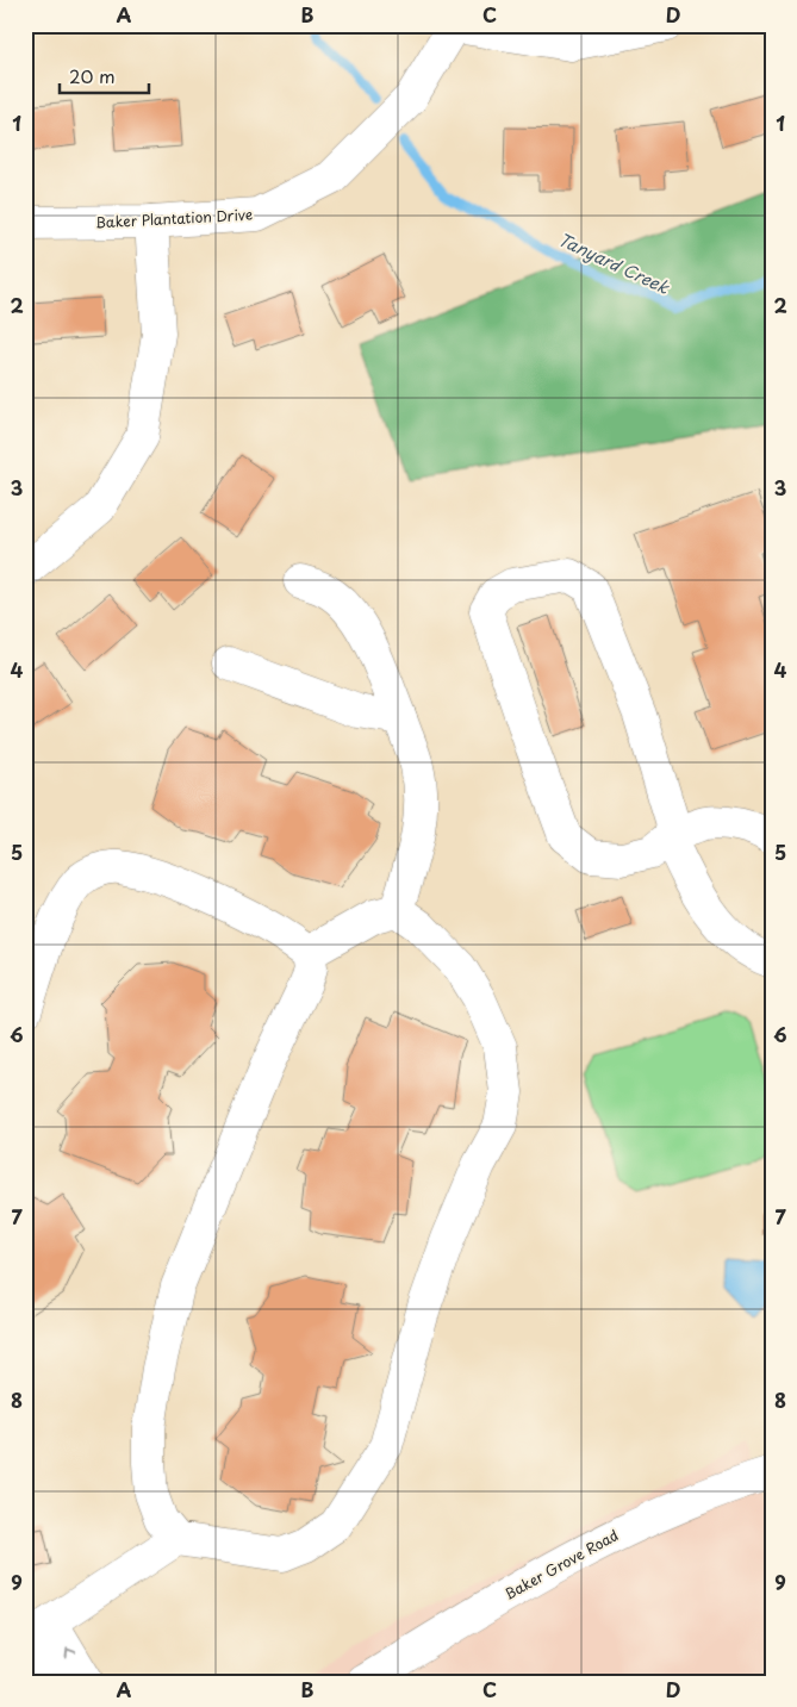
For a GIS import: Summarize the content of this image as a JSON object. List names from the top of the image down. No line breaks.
{"streets":{"street":["Baker Plantation Drive","Baker Grove Road"]},"water":["Tanyard Creek"],"scale_bar":"20 m","grid":{"columns":["A","B","C","D"],"rows":["1","2","3","4","5","6","7","8","9"]}}
